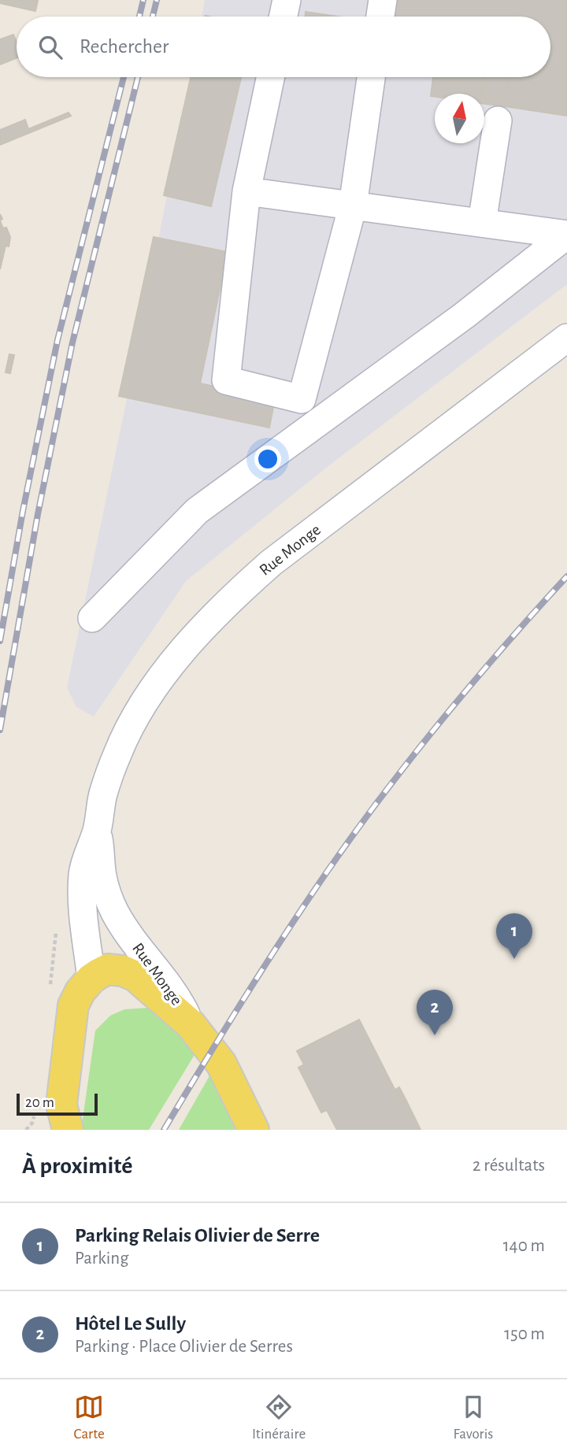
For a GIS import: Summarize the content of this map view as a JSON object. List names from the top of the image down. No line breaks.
{"streets":{"street":["Rue Monge"]},"scale_bar":"20 m","north":"top","page":{"search":"Rechercher","pins":["1","2"],"scale":"20 m","heading":["À proximité","2 résultats"],"list":[{"mark":"1","name":"Parking Relais Olivier de Serre","note":"Parking","value":"140 m"},{"mark":"2","name":"Hôtel Le Sully","note":"Parking · Place Olivier de Serres","value":"150 m"}],"nav":["Carte","Itinéraire","Favoris"]}}
